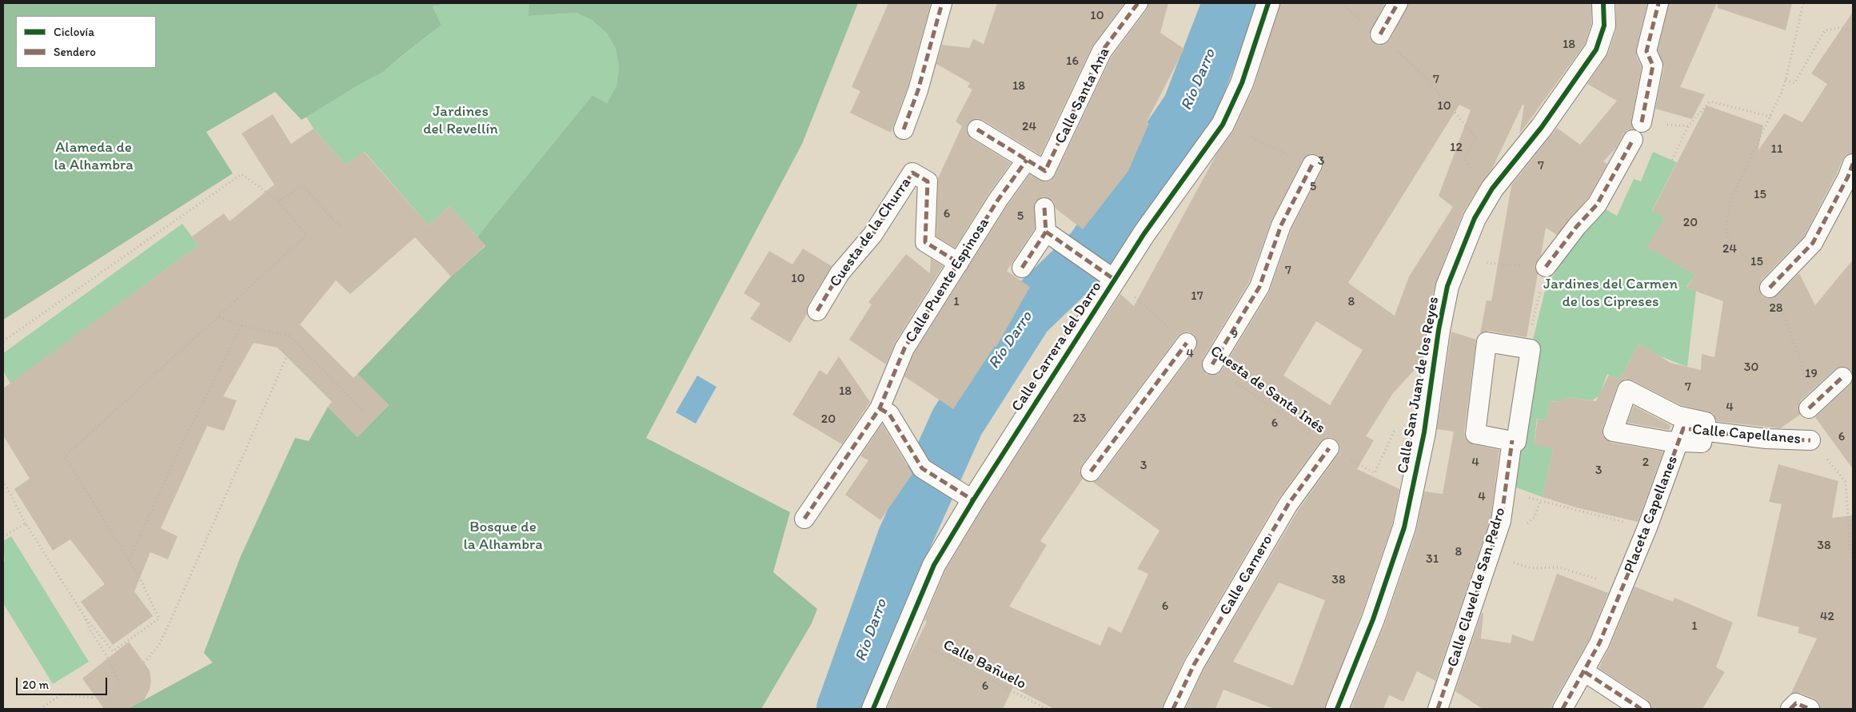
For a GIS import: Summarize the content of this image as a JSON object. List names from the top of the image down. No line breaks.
{"streets":{"street":["Calle Santa Ana","Cuesta de la Churra","Calle Puente Espinosa","Calle Carrera del Darro","Calle San Juan de los Reyes","Calle Capellanes","Placeta Capellanes","Calle Carnero","Calle Clavel de San Pedro"],"path":["Cuesta de Santa Inés","Calle Bañuelo"]},"crossings":[["Calle Santa Ana","Calle Puente Espinosa"],["Cuesta de la Churra","Calle Puente Espinosa"],["Cuesta de Santa Inés","Calle Carnero"],["Calle Capellanes","Placeta Capellanes"]],"water":["Río Darro"],"parks":["Jardines del Revellín","Alameda de la Alhambra","Jardines del Carmen de los Cipreses","Bosque de la Alhambra"],"house_numbers":["10","18","16","7","18","10","24","12","11","3","7","5","15","6","5","20","24","15","7","10","17","1","8","28","9","4","30","19","7","18","4","23","20","6","6","4","2","3","3","4","38","8","31","38","6","42","1","6"],"legend":["Ciclovía","Sendero"],"scale_bar":"20 m"}
